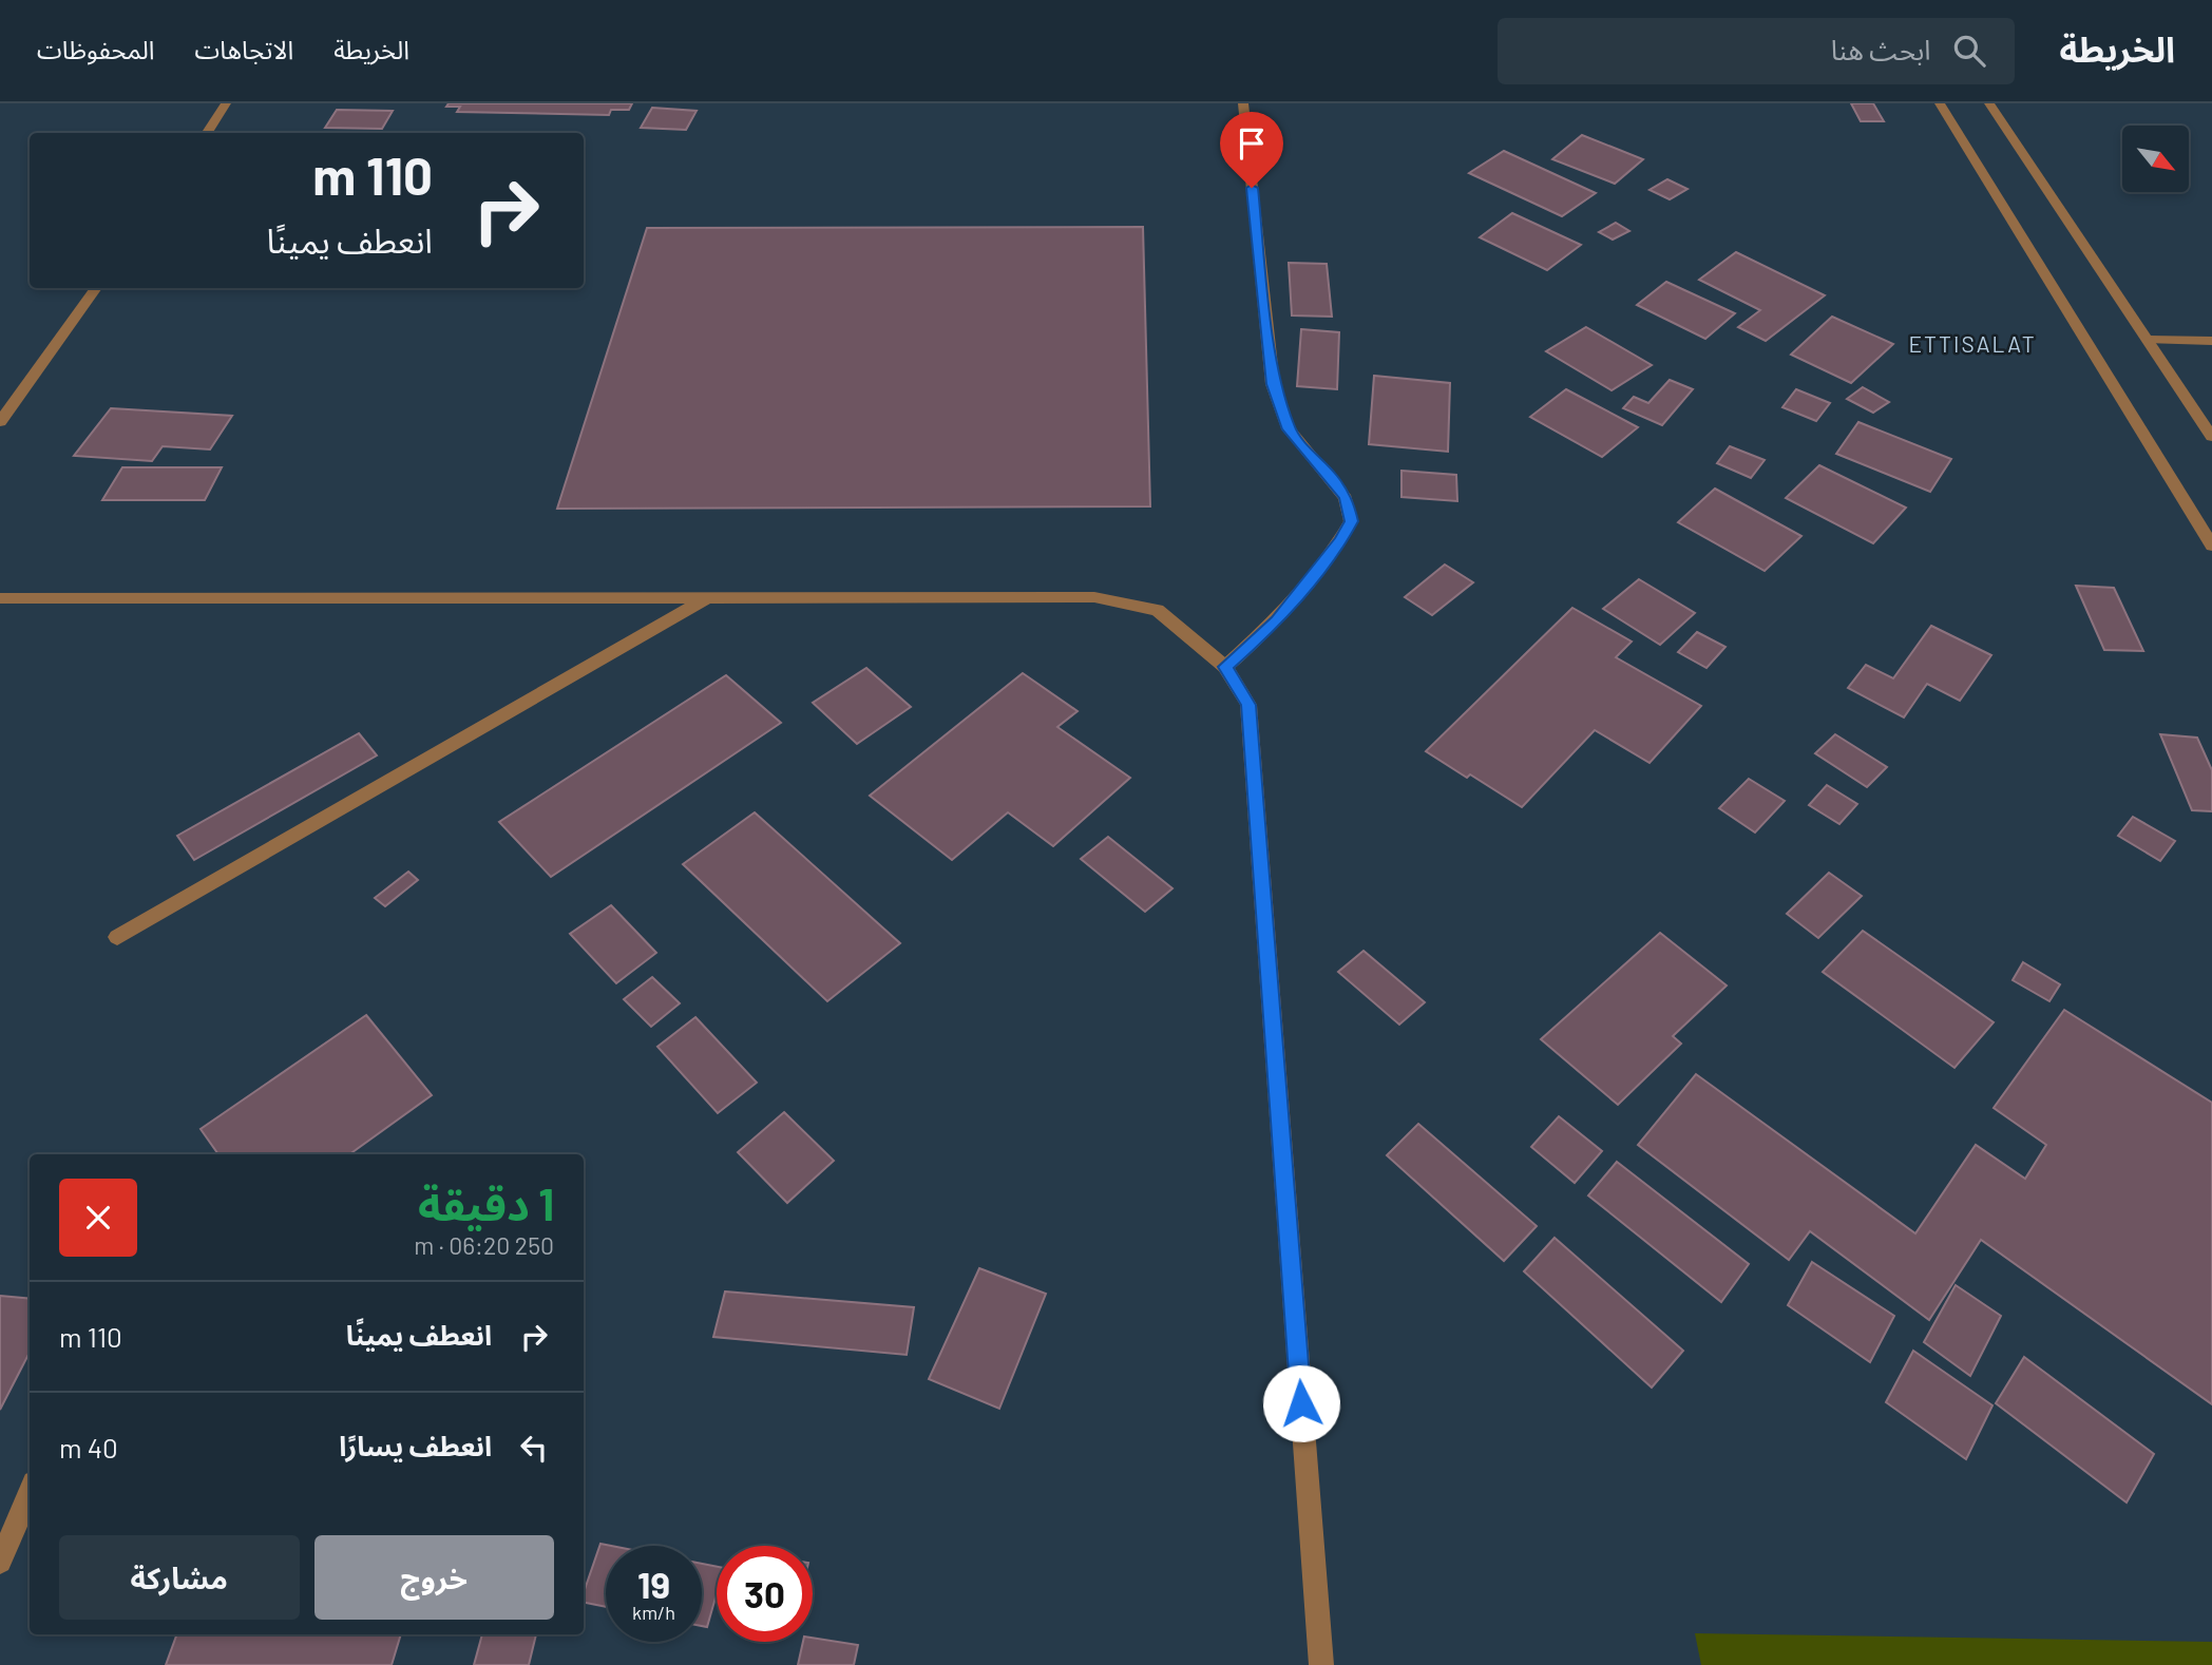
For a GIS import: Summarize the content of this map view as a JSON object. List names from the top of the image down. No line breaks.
{"districts":["ETTISALAT"],"north":"bottom right","page":{"header":"الخريطة","search":"ابحث هنا","nav":["الخريطة","الاتجاهات","المحفوظات"],"turn":["110 m","انعطف يمينًا"],"heading":["1 دقيقة","250 m · 06:20"],"list":[{"name":"انعطف يمينًا","value":"110 m"},{"name":"انعطف يسارًا","value":"40 m"}],"buttons":["خروج","مشاركة"],"speed":"19 km/h","limit":"30"}}
